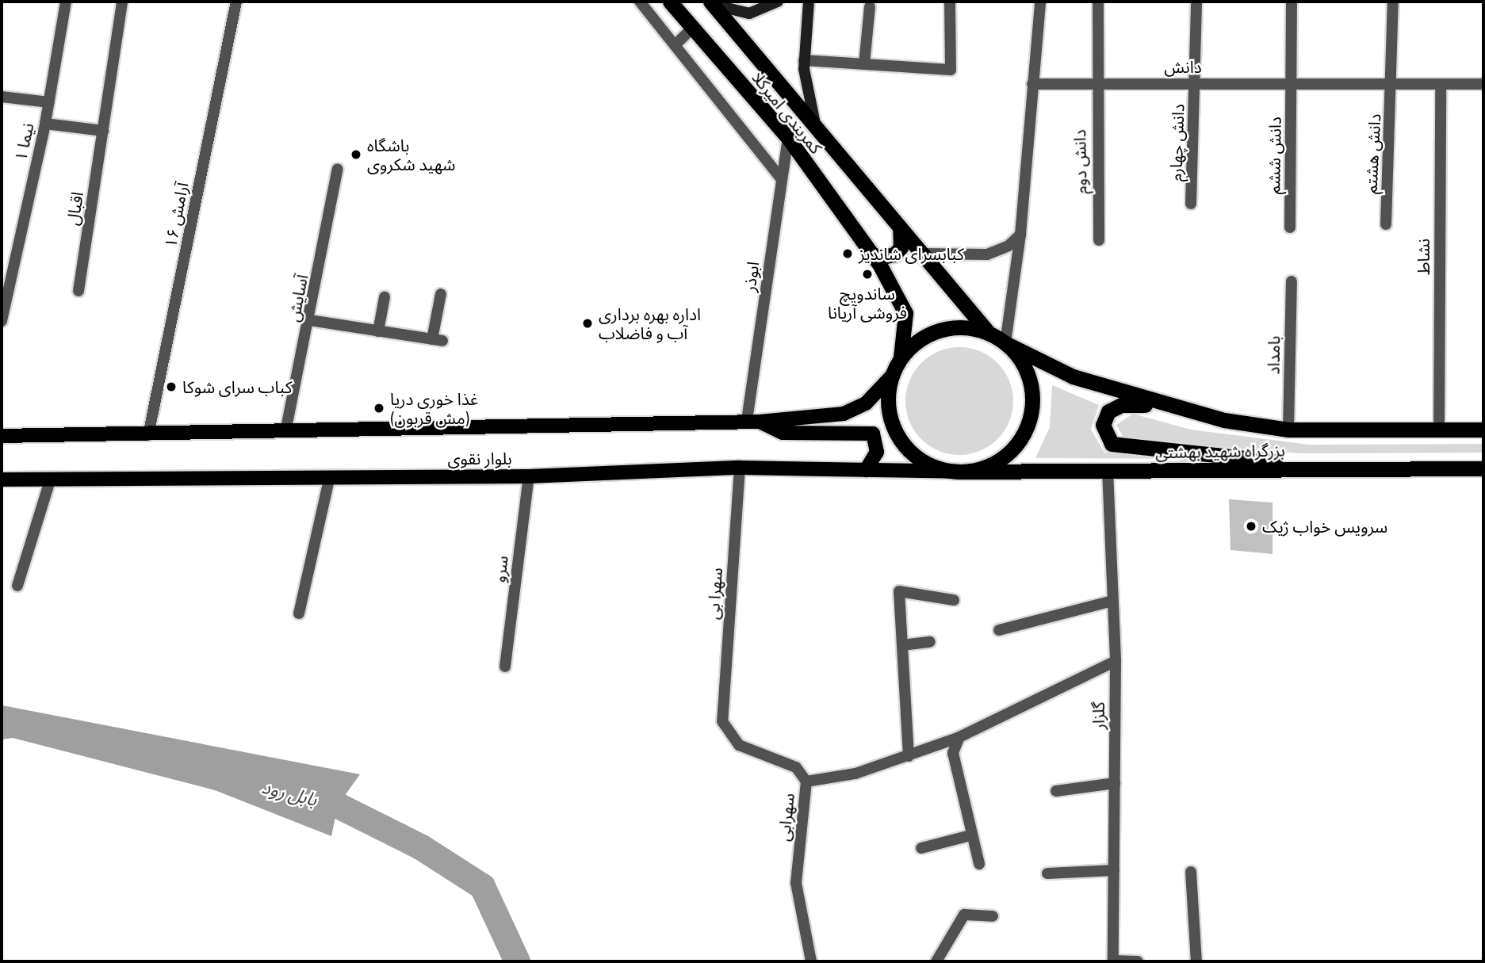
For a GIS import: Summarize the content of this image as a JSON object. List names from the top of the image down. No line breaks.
{"streets":{"highway":["کمربندی امیرکلا","بزرگراه شهید بهشتی"],"main road":["بلوار نقوی"],"street":["دانش","نیما ۱","دانش چهارم","دانش هشتم","دانش ششم","دانش دوم","اقبال","آرامش ۱۶","نشاط","ابوذر","آسایش","بامداد","سرو","سهرا بی","گلزار","سهرابی"]},"crossings":[["دانش","دانش چهارم"],["دانش","دانش هشتم"],["دانش","دانش ششم"],["دانش","دانش دوم"],["دانش","نشاط"],["کمربندی امیرکلا","ابوذر"],["کمربندی امیرکلا","بزرگراه شهید بهشتی"],["کمربندی امیرکلا","بلوار نقوی"],["آرامش ۱۶","بلوار نقوی"],["نشاط","بزرگراه شهید بهشتی"],["ابوذر","بلوار نقوی"],["آسایش","بلوار نقوی"],["بامداد","بزرگراه شهید بهشتی"],["بزرگراه شهید بهشتی","بلوار نقوی"],["بزرگراه شهید بهشتی","گلزار"],["بلوار نقوی","سرو"],["بلوار نقوی","سهرا بی"],["سهرا بی","سهرابی"]],"water":["بابل رود"],"places":["باشگاه شهید شکروی","کبابسرای شاندیز","ساندویچ فروشی آریانا","اداره بهره برداری آب و فاضلاب","کباب سرای شوکا","غذا خوری دریا (مش قربون)","سرویس خواب ژیک"]}
